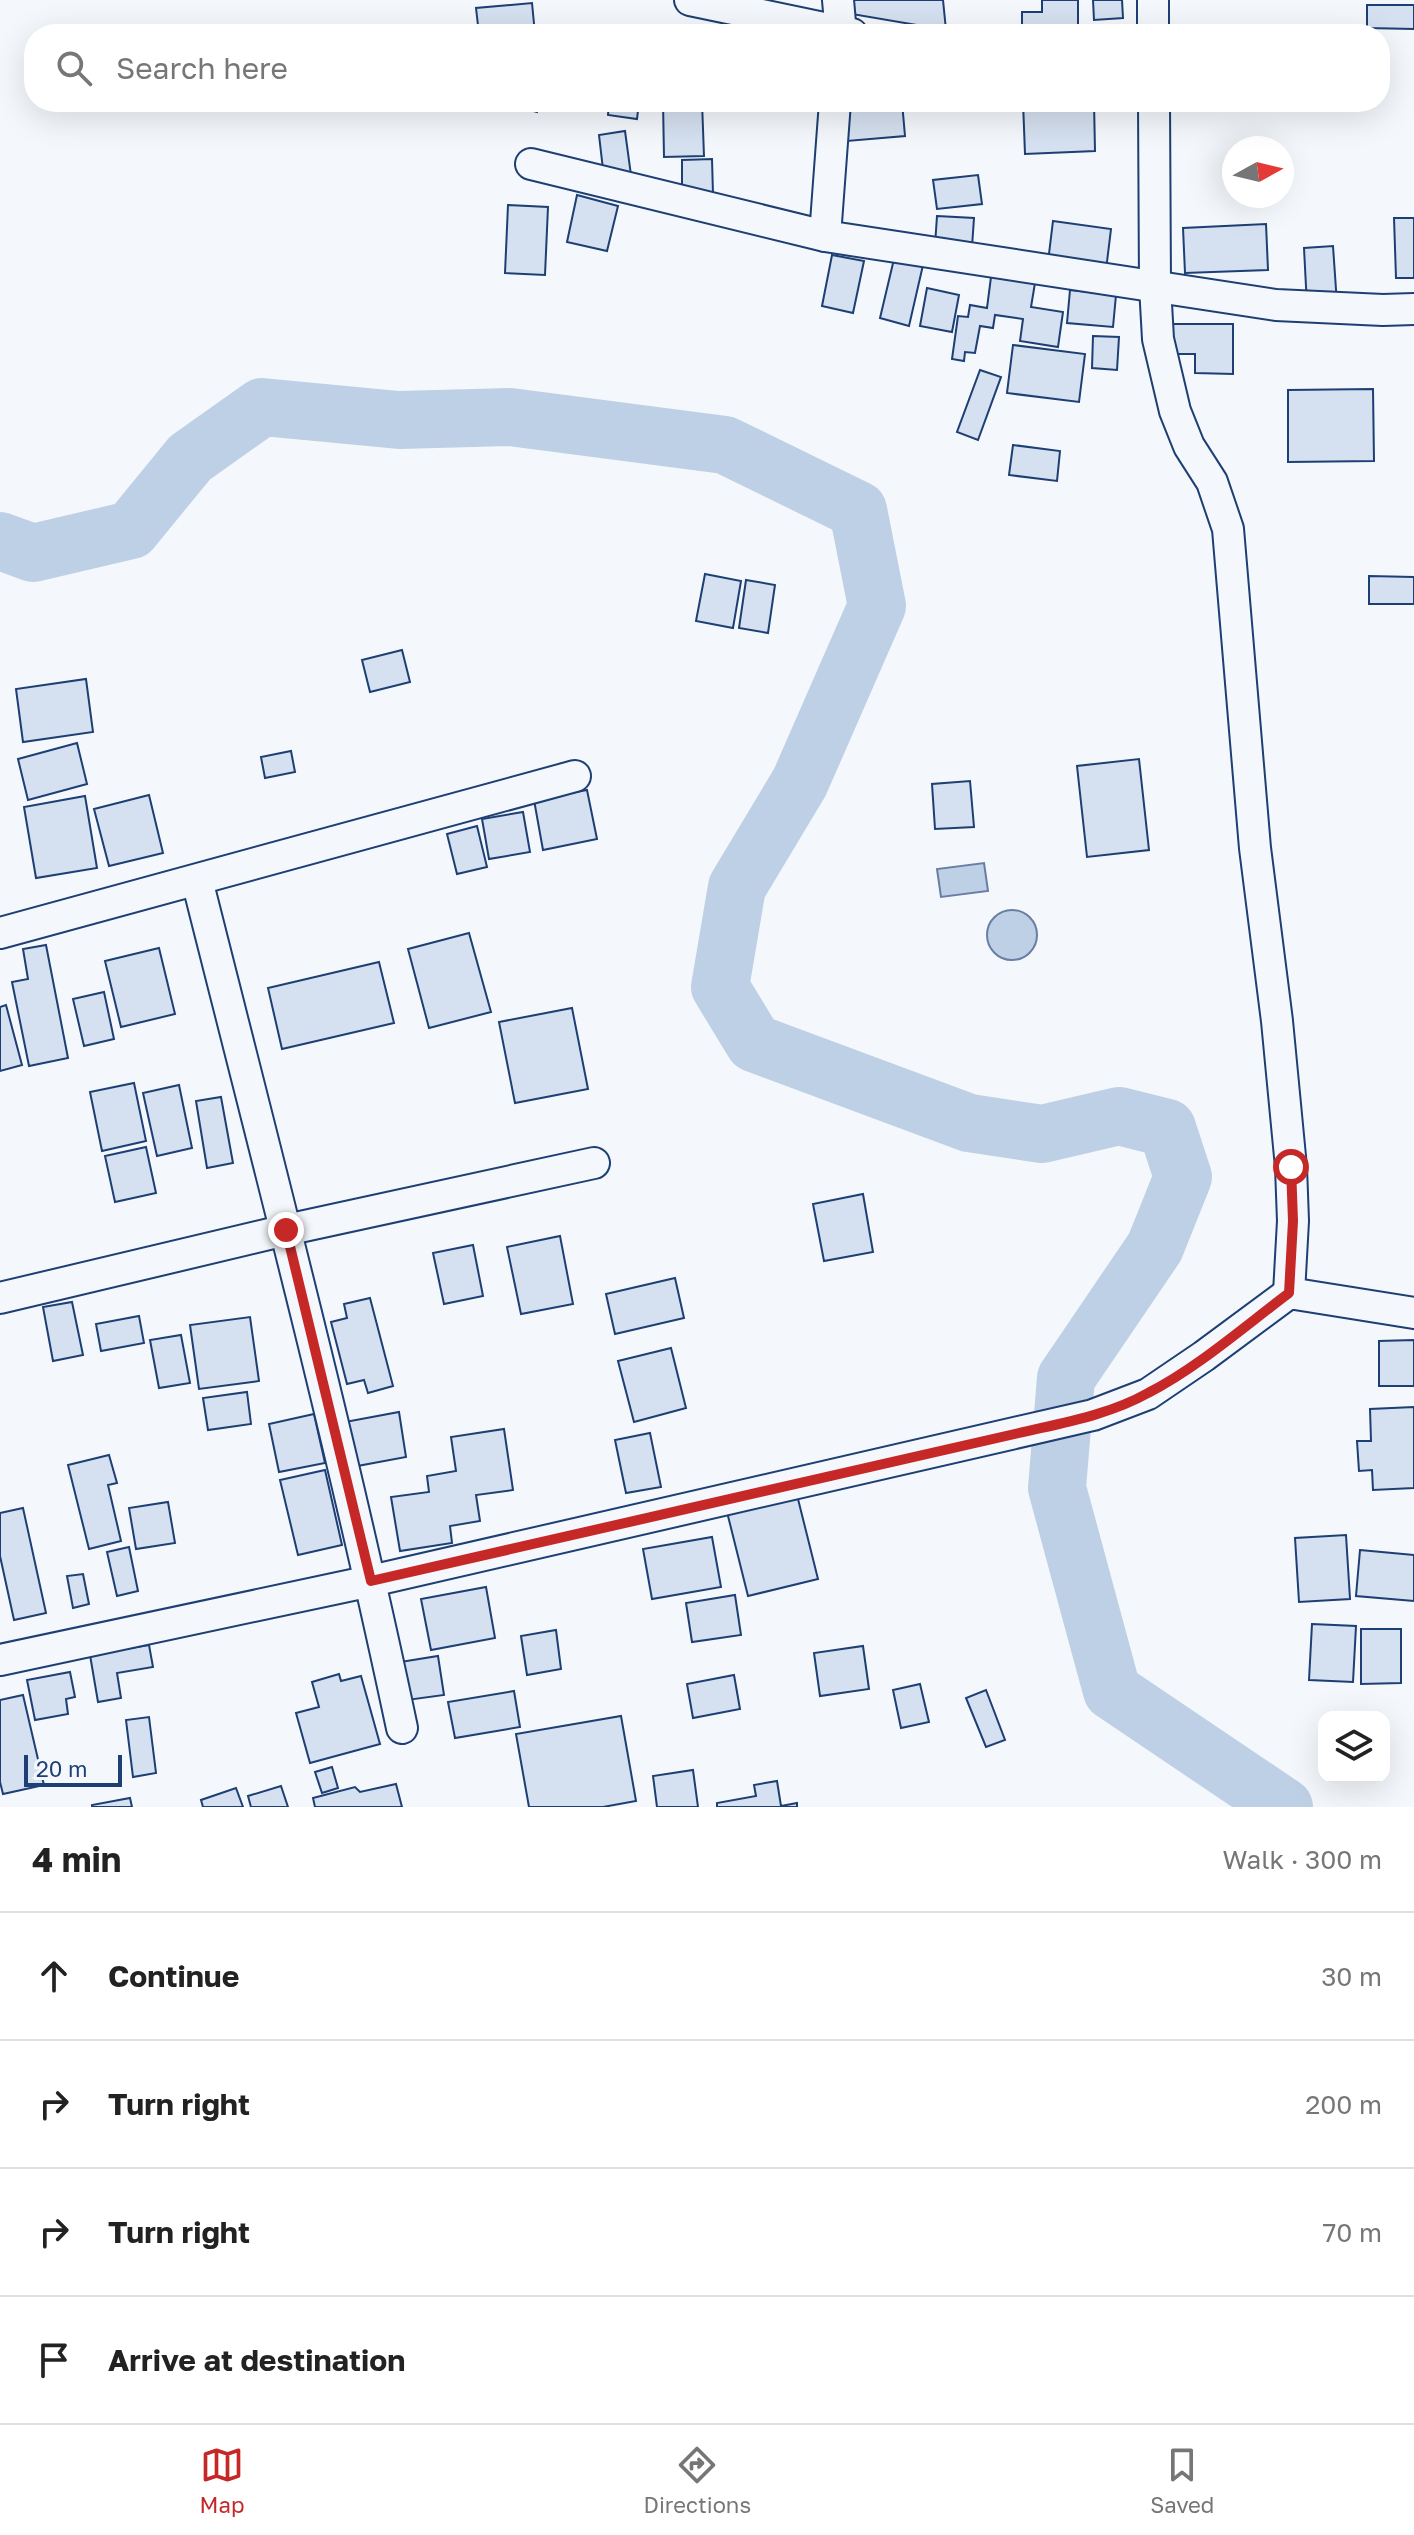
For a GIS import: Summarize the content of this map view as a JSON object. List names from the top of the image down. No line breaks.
{"scale_bar":"20 m","north":"right","page":{"search":"Search here","scale":"20 m","heading":["4 min","Walk · 300 m"],"list":[["Continue","30 m"],["Turn right","200 m"],["Turn right","70 m"],"Arrive at destination"],"nav":["Map","Directions","Saved"]}}
